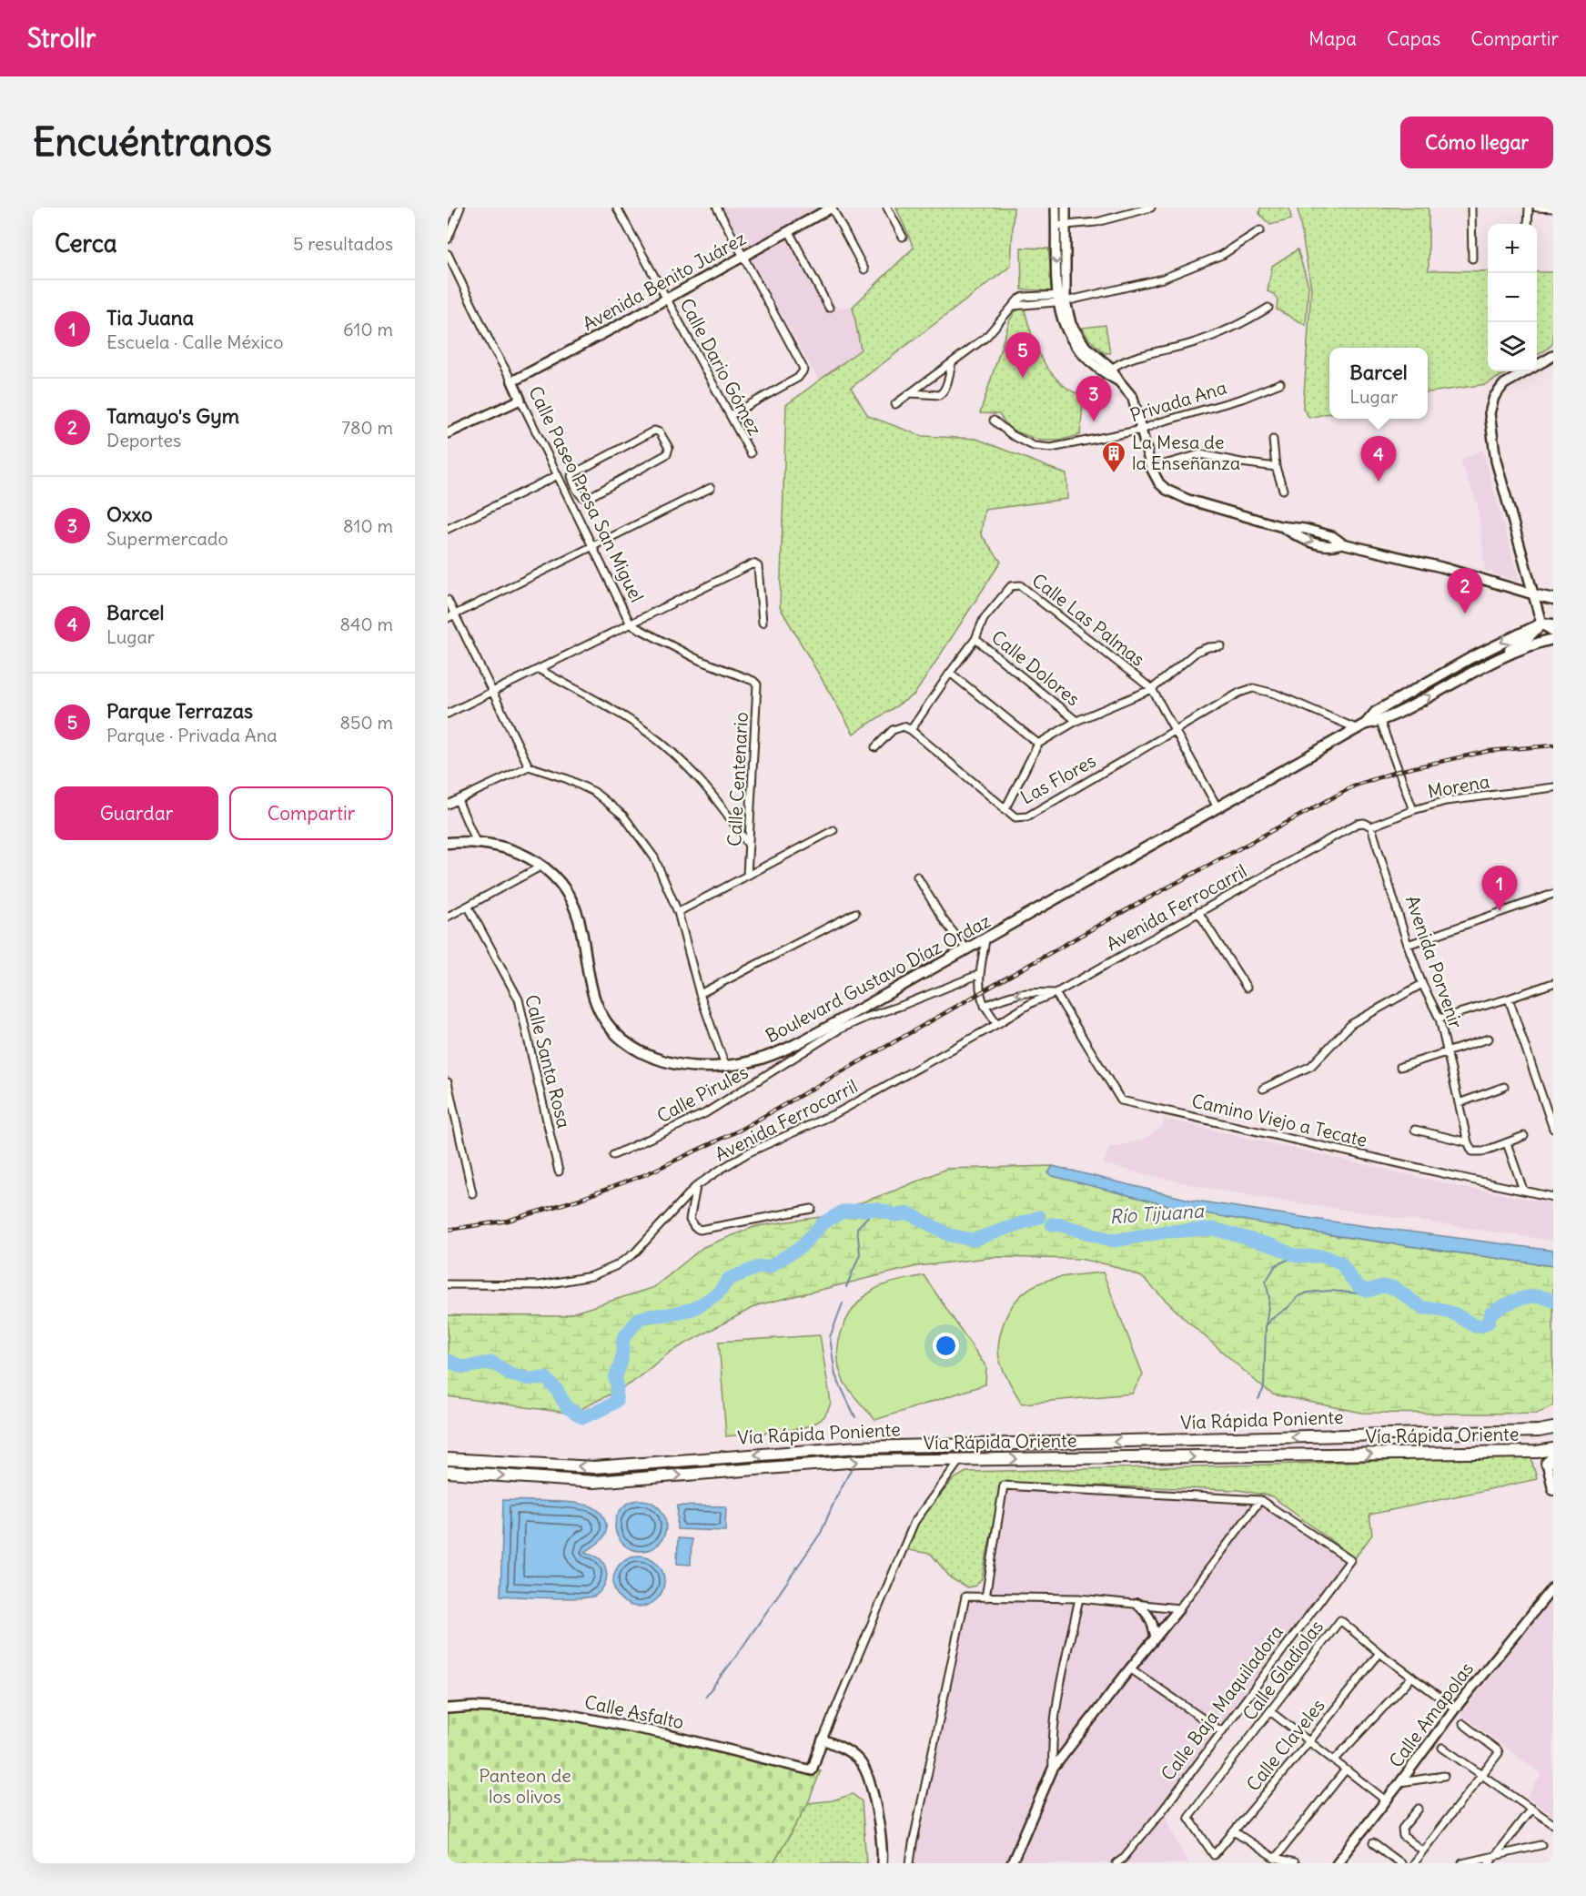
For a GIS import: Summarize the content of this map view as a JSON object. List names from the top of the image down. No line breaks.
{"streets":{"highway":["Vía Rápida Poniente","Vía Rápida Oriente"],"main road":["Boulevard Gustavo Díaz Ordaz"],"street":["Avenida Benito Juárez","Calle Dario Gómez","Privada Ana","Calle Paseo Presa San Miguel","Calle Las Palmas","Calle Dolores","Calle Centenario","Las Flores","Morena","Avenida Ferrocarril","Avenida Porvenir","Calle Santa Rosa","Calle Pirules","Camino Viejo a Tecate","Calle Gladiolas","Calle Baja Maquiladora","Calle Asfalto","Calle Amapolas","Calle Claveles"]},"crossings":[["Avenida Benito Juárez","Calle Dario Gómez"],["Avenida Benito Juárez","Calle Paseo Presa San Miguel"],["Calle Paseo Presa San Miguel","Calle Centenario"],["Calle Las Palmas","Calle Dolores"],["Calle Las Palmas","Las Flores"],["Calle Las Palmas","Boulevard Gustavo Díaz Ordaz"],["Las Flores","Boulevard Gustavo Díaz Ordaz"],["Morena","Avenida Ferrocarril"],["Morena","Avenida Porvenir"],["Avenida Ferrocarril","Avenida Porvenir"],["Avenida Ferrocarril","Camino Viejo a Tecate"],["Boulevard Gustavo Díaz Ordaz","Calle Pirules"],["Calle Gladiolas","Calle Amapolas"],["Calle Gladiolas","Calle Claveles"]],"one_way":["Vía Rápida Poniente","Vía Rápida Oriente"],"water":["Río Tijuana"],"parks":["Panteon de los olivos"],"places":{"building":["La Mesa de la Enseñanza"]},"page":{"header":"Strollr","nav":["Mapa","Capas","Compartir"],"buttons":["Cómo llegar",["Guardar","Compartir"]],"title":"Encuéntranos","heading":["Cerca","5 resultados"],"map_buttons":["+","−"],"list":[{"mark":"1","name":"Tia Juana","note":"Escuela · Calle México","value":"610 m"},{"mark":"2","name":"Tamayo's Gym","note":"Deportes","value":"780 m"},{"mark":"3","name":"Oxxo","note":"Supermercado","value":"810 m"},{"mark":"4","name":"Barcel","note":"Lugar","value":"840 m"},{"mark":"5","name":"Parque Terrazas","note":"Parque · Privada Ana","value":"850 m"}],"pins":["5","3","4","2","1"],"popup":["Barcel","Lugar"]}}
